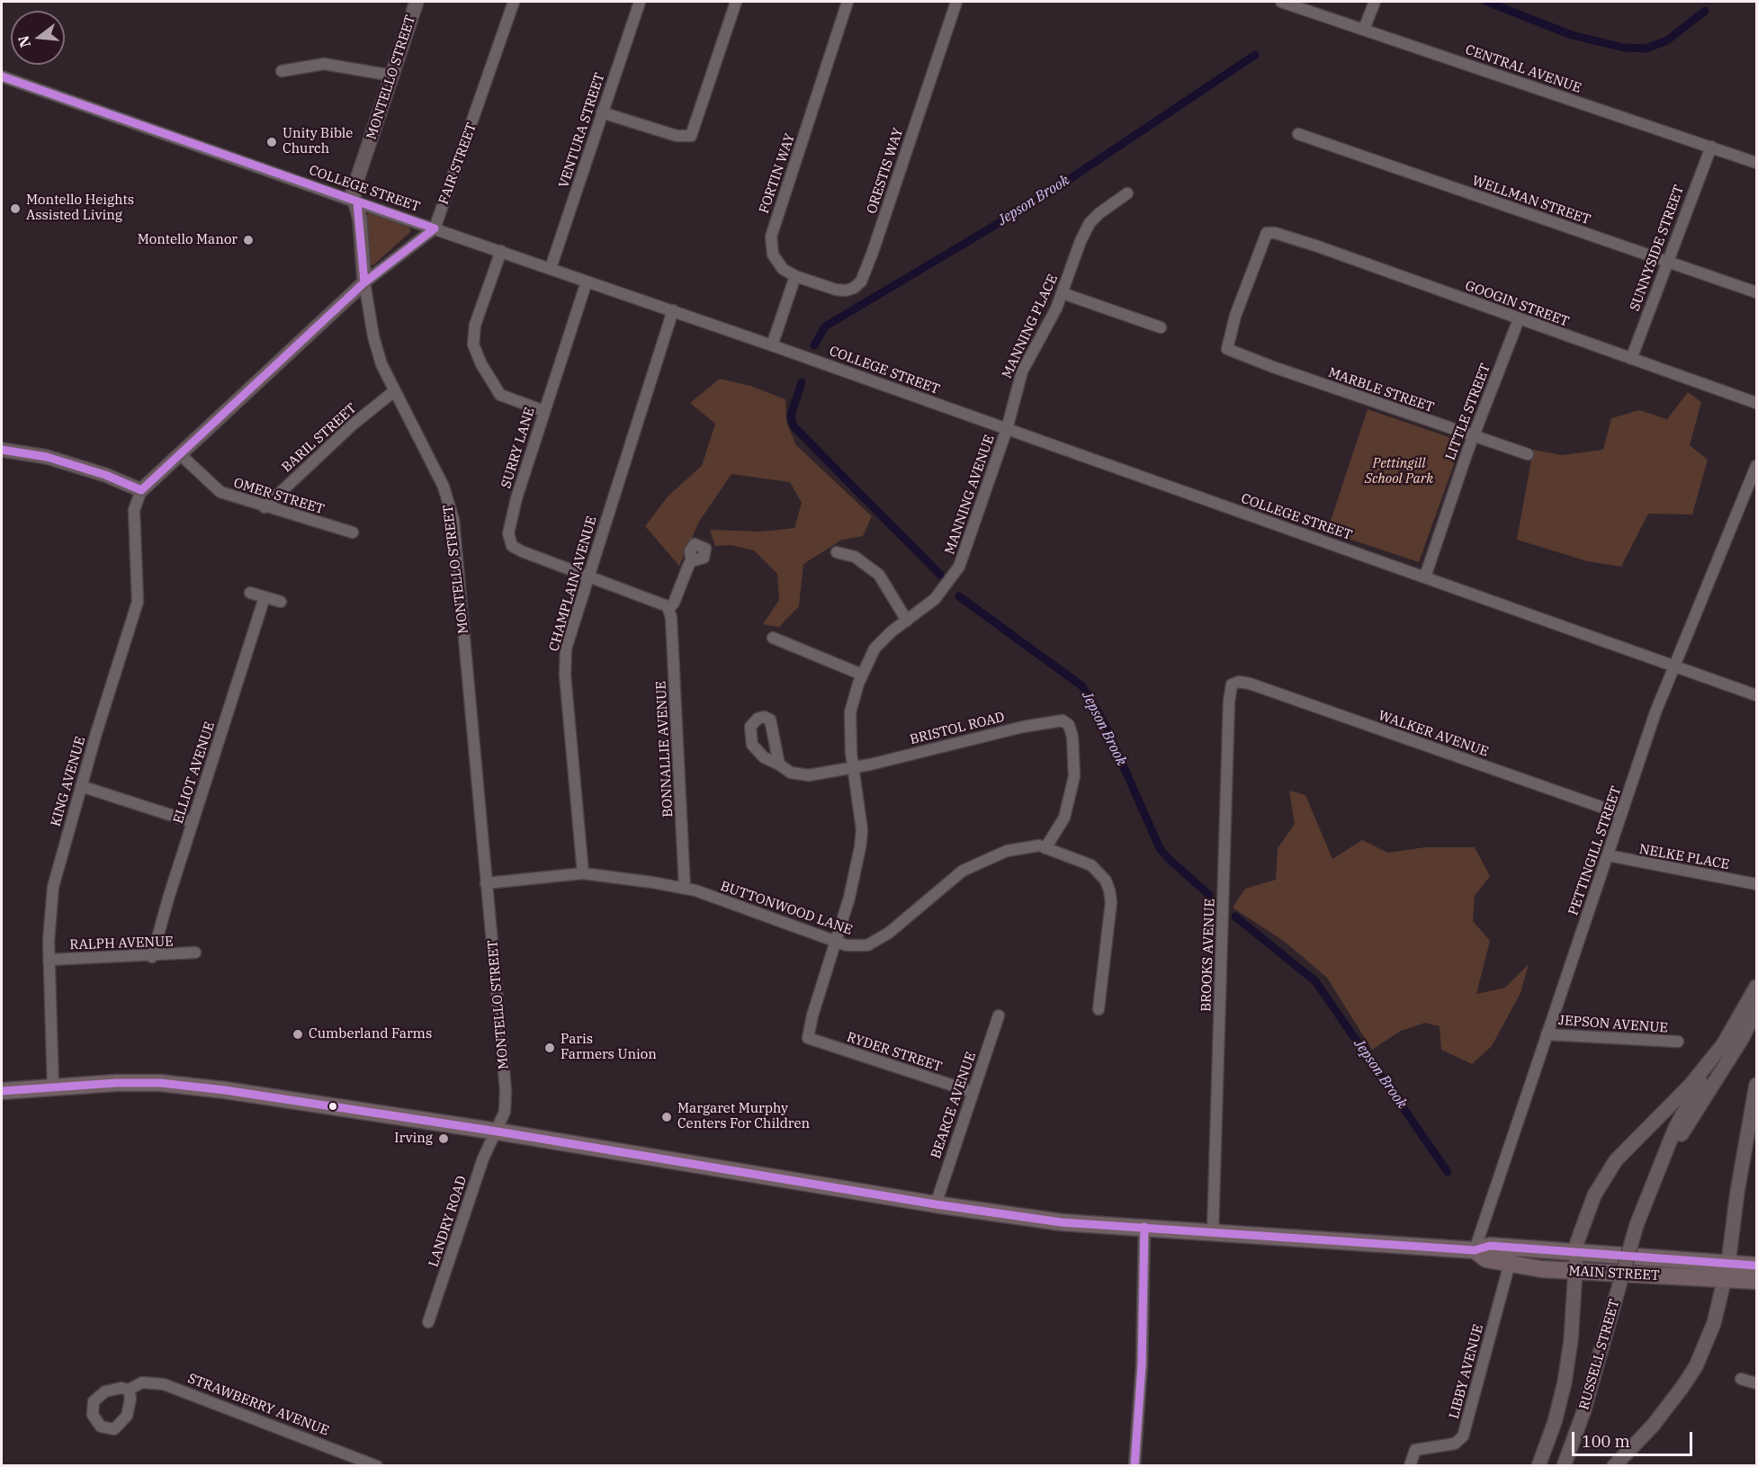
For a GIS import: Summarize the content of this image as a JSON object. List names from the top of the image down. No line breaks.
{"streets":{"highway":["MAIN STREET"],"main road":["MONTELLO STREET","RUSSELL STREET"],"street":["CENTRAL AVENUE","VENTURA STREET","FAIR STREET","ORESTIS WAY","FORTIN WAY","COLLEGE STREET","WELLMAN STREET","SUNNYSIDE STREET","GOOGIN STREET","MANNING PLACE","MARBLE STREET","LITTLE STREET","BARIL STREET","SURRY LANE","MANNING AVENUE","OMER STREET","CHAMPLAIN AVENUE","BRISTOL ROAD","WALKER AVENUE","BONNALLIE AVENUE","ELLIOT AVENUE","KING AVENUE","PETTINGILL STREET","NELKE PLACE","BUTTONWOOD LANE","RALPH AVENUE","BROOKS AVENUE","JEPSON AVENUE","RYDER STREET","BEARCE AVENUE","LANDRY ROAD","LIBBY AVENUE","STRAWBERRY AVENUE"]},"crossings":[["CENTRAL AVENUE","SUNNYSIDE STREET"],["MONTELLO STREET","COLLEGE STREET"],["MONTELLO STREET","BARIL STREET"],["MONTELLO STREET","BUTTONWOOD LANE"],["MONTELLO STREET","LANDRY ROAD"],["MONTELLO STREET","MAIN STREET"],["VENTURA STREET","COLLEGE STREET"],["FAIR STREET","COLLEGE STREET"],["ORESTIS WAY","FORTIN WAY"],["COLLEGE STREET","MANNING PLACE"],["COLLEGE STREET","LITTLE STREET"],["COLLEGE STREET","SURRY LANE"],["COLLEGE STREET","MANNING AVENUE"],["COLLEGE STREET","CHAMPLAIN AVENUE"],["COLLEGE STREET","PETTINGILL STREET"],["WELLMAN STREET","SUNNYSIDE STREET"],["SUNNYSIDE STREET","GOOGIN STREET"],["GOOGIN STREET","MARBLE STREET"],["GOOGIN STREET","LITTLE STREET"],["MANNING PLACE","MANNING AVENUE"],["MARBLE STREET","LITTLE STREET"],["BARIL STREET","OMER STREET"],["SURRY LANE","CHAMPLAIN AVENUE"],["SURRY LANE","BONNALLIE AVENUE"],["MANNING AVENUE","BRISTOL ROAD"],["MANNING AVENUE","BUTTONWOOD LANE"],["MANNING AVENUE","RYDER STREET"],["CHAMPLAIN AVENUE","BUTTONWOOD LANE"],["BRISTOL ROAD","BUTTONWOOD LANE"],["WALKER AVENUE","PETTINGILL STREET"],["WALKER AVENUE","BROOKS AVENUE"],["BONNALLIE AVENUE","BUTTONWOOD LANE"],["ELLIOT AVENUE","RALPH AVENUE"],["KING AVENUE","RALPH AVENUE"],["KING AVENUE","MAIN STREET"],["PETTINGILL STREET","NELKE PLACE"],["PETTINGILL STREET","JEPSON AVENUE"],["PETTINGILL STREET","MAIN STREET"],["BROOKS AVENUE","MAIN STREET"],["RYDER STREET","BEARCE AVENUE"],["BEARCE AVENUE","MAIN STREET"],["LANDRY ROAD","MAIN STREET"],["MAIN STREET","LIBBY AVENUE"]],"water":["Jepson Brook"],"parks":["Pettingill School Park"],"places":["Unity Bible Church","Montello Heights Assisted Living","Montello Manor","Cumberland Farms","Paris Farmers Union","Margaret Murphy Centers For Children","Irving"],"scale_bar":"100 m","north":"left"}
